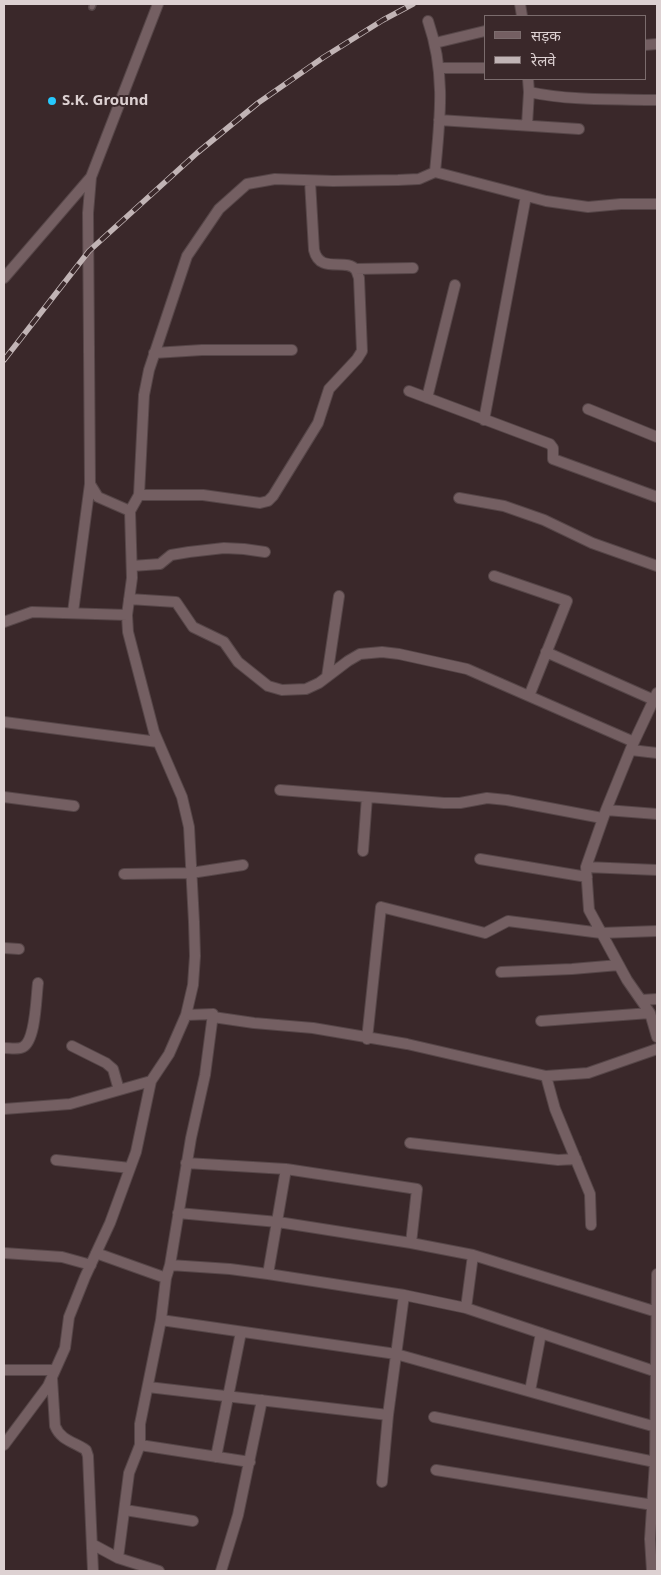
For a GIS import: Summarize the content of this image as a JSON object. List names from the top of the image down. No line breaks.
{"places":["S.K. Ground"],"legend":["सड़क","रेलवे"]}
